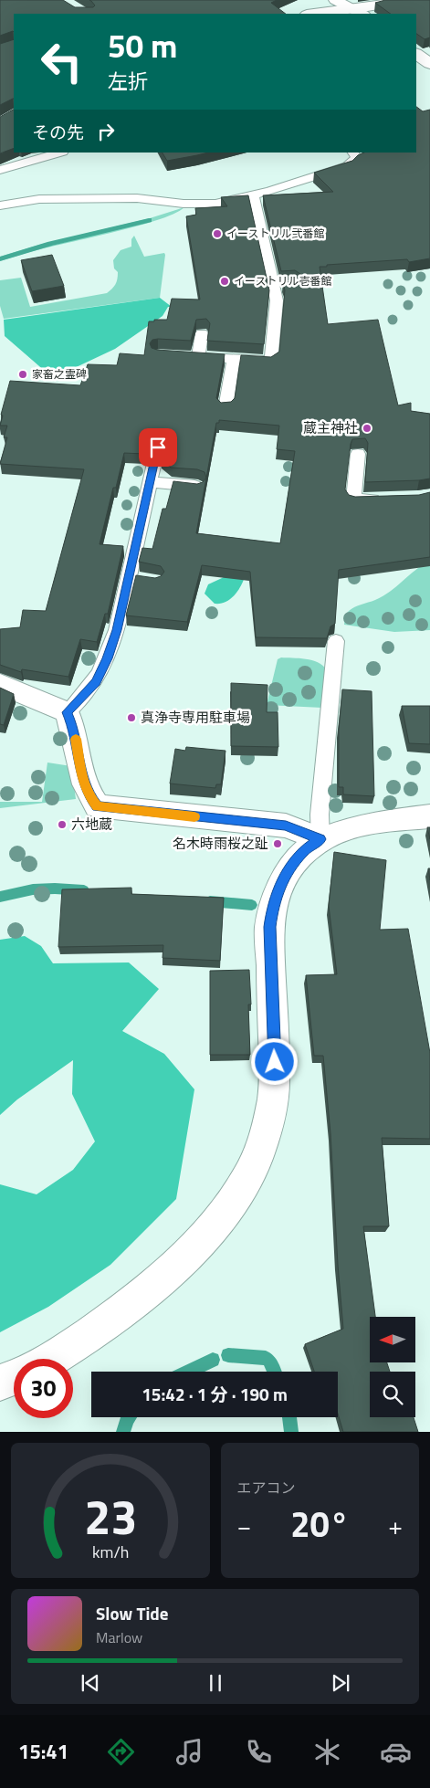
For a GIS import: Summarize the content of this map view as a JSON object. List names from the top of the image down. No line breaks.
{"places":["イーストリル弐番館","イーストリル壱番館","家畜之霊碑","蔵主神社","真浄寺専用駐車場","六地蔵","名木時雨桜之趾"],"north":"left","page":{"turn":["50 m","左折"],"then":"その先","limit":"30","trip":"15:42 · 1 分 · 190 m","tile":"エアコン","heat":["−","20°","+"],"song":["Slow Tide","Marlow"],"tabs":"15:41","gauge":["23","km/h"]}}
